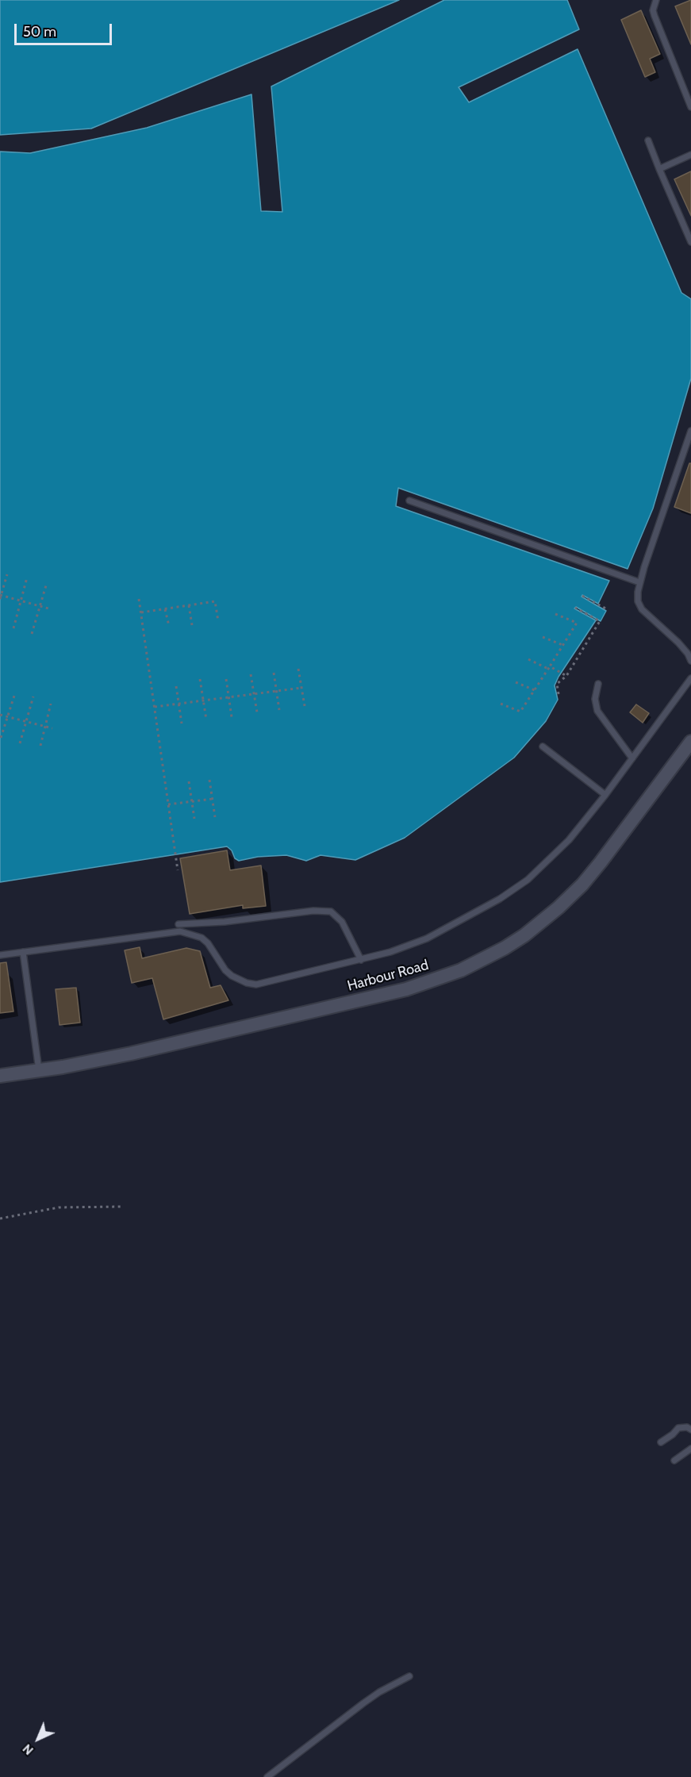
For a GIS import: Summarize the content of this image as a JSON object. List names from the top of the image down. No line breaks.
{"streets":{"street":["Harbour Road"]},"scale_bar":"50 m","north":"bottom left"}
